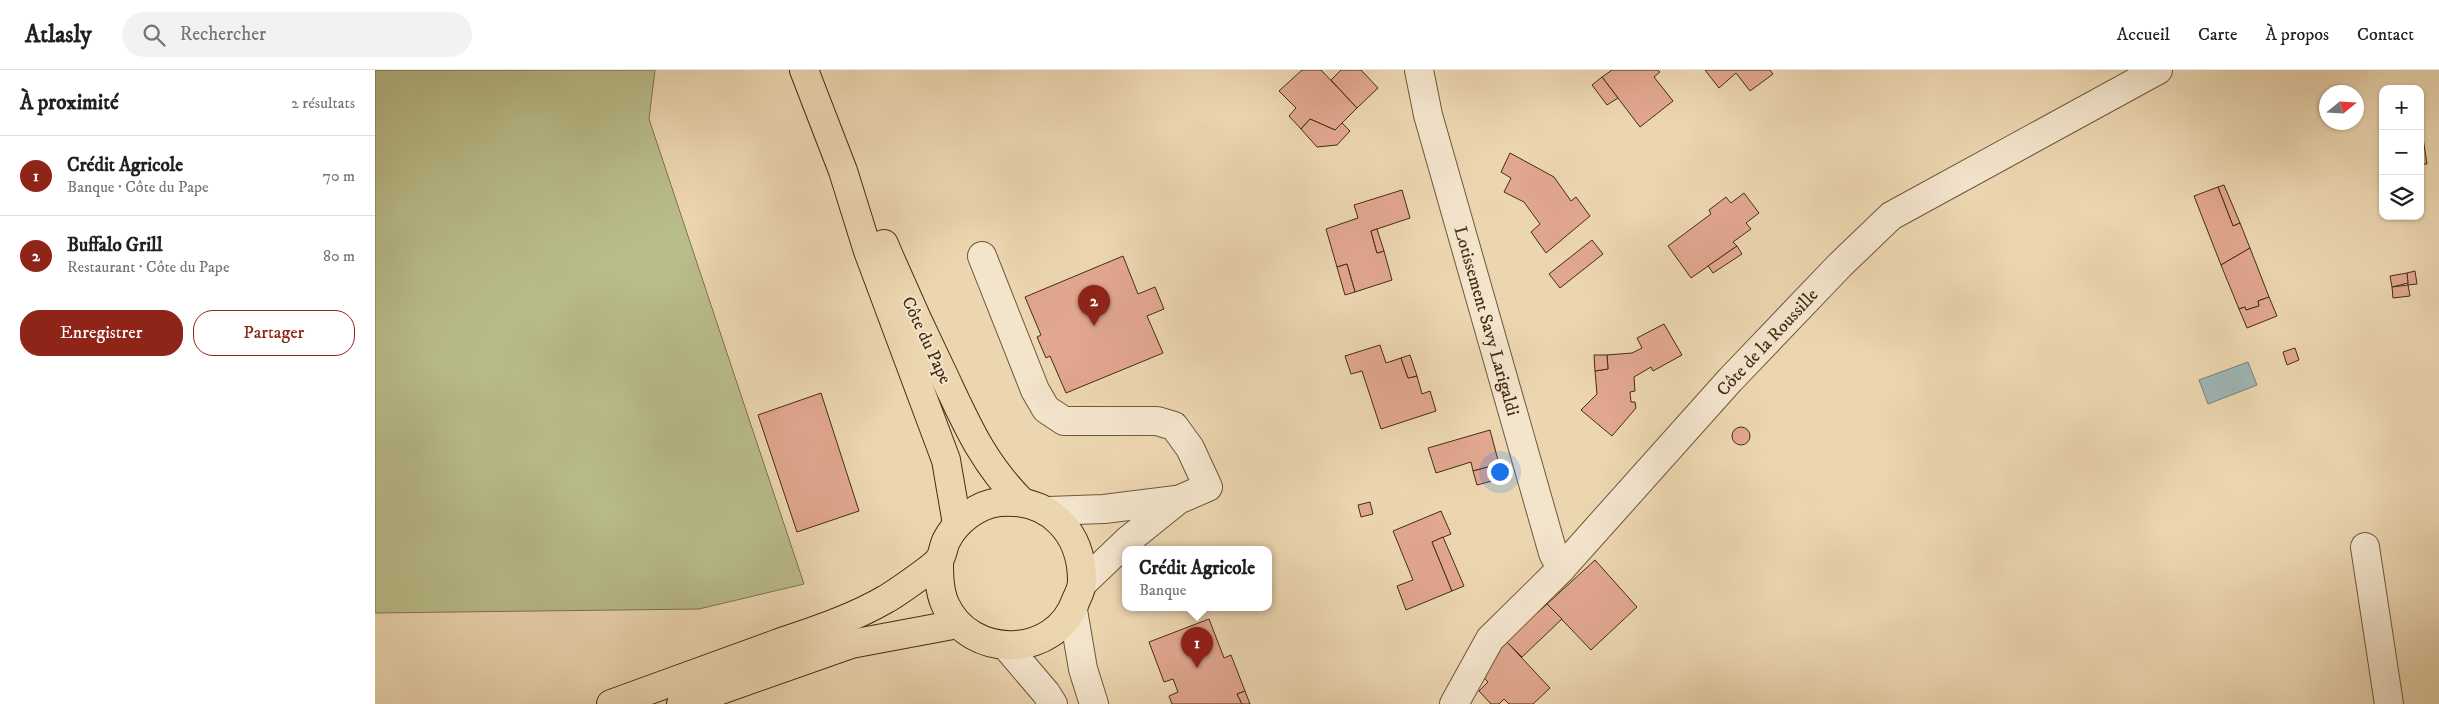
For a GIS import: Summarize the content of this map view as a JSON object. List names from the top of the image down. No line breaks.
{"streets":{"main road":["Côte du Pape"],"street":["Lotissement Savy Larigaldi","Côte de la Roussille"]},"crossings":[["Lotissement Savy Larigaldi","Côte de la Roussille"]],"north":"right","page":{"header":"Atlasly","search":"Rechercher","nav":["Accueil","Carte","À propos","Contact"],"heading":["À proximité","2 résultats"],"map_buttons":["+","−"],"list":[{"mark":"1","name":"Crédit Agricole","note":"Banque · Côte du Pape","value":"70 m"},{"mark":"2","name":"Buffalo Grill","note":"Restaurant · Côte du Pape","value":"80 m"}],"pins":["2","1"],"buttons":["Enregistrer","Partager"],"popup":["Crédit Agricole","Banque"]}}
